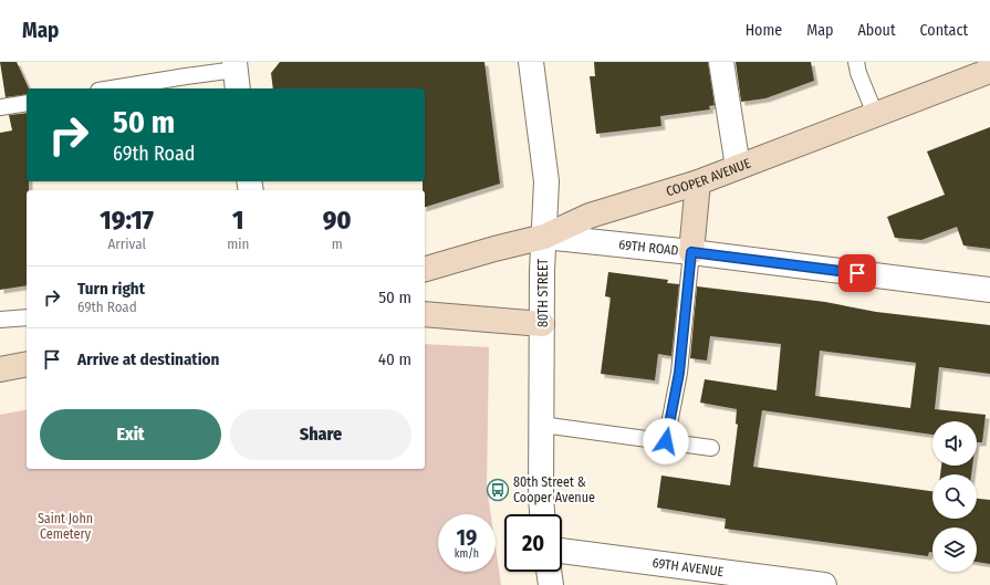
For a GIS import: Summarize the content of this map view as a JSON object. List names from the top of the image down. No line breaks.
{"streets":{"main road":["COOPER AVENUE"],"street":["69TH ROAD","80TH STREET","69TH AVENUE"]},"crossings":[["COOPER AVENUE","69TH ROAD"],["COOPER AVENUE","80TH STREET"],["69TH ROAD","80TH STREET"]],"parks":["Saint John Cemetery"],"places":{"bus stop":["80th Street & Cooper Avenue"]},"page":{"header":"Map","nav":["Home","Map","About","Contact"],"turn":["50 m","69th Road"],"eta":["19:17","Arrival","1","min","90","m"],"list":[{"name":"Turn right","note":"69th Road","value":"50 m"},{"name":"Arrive at destination","value":"40 m"}],"buttons":["Exit","Share"],"speed":"19 km/h","limit":"20"}}
